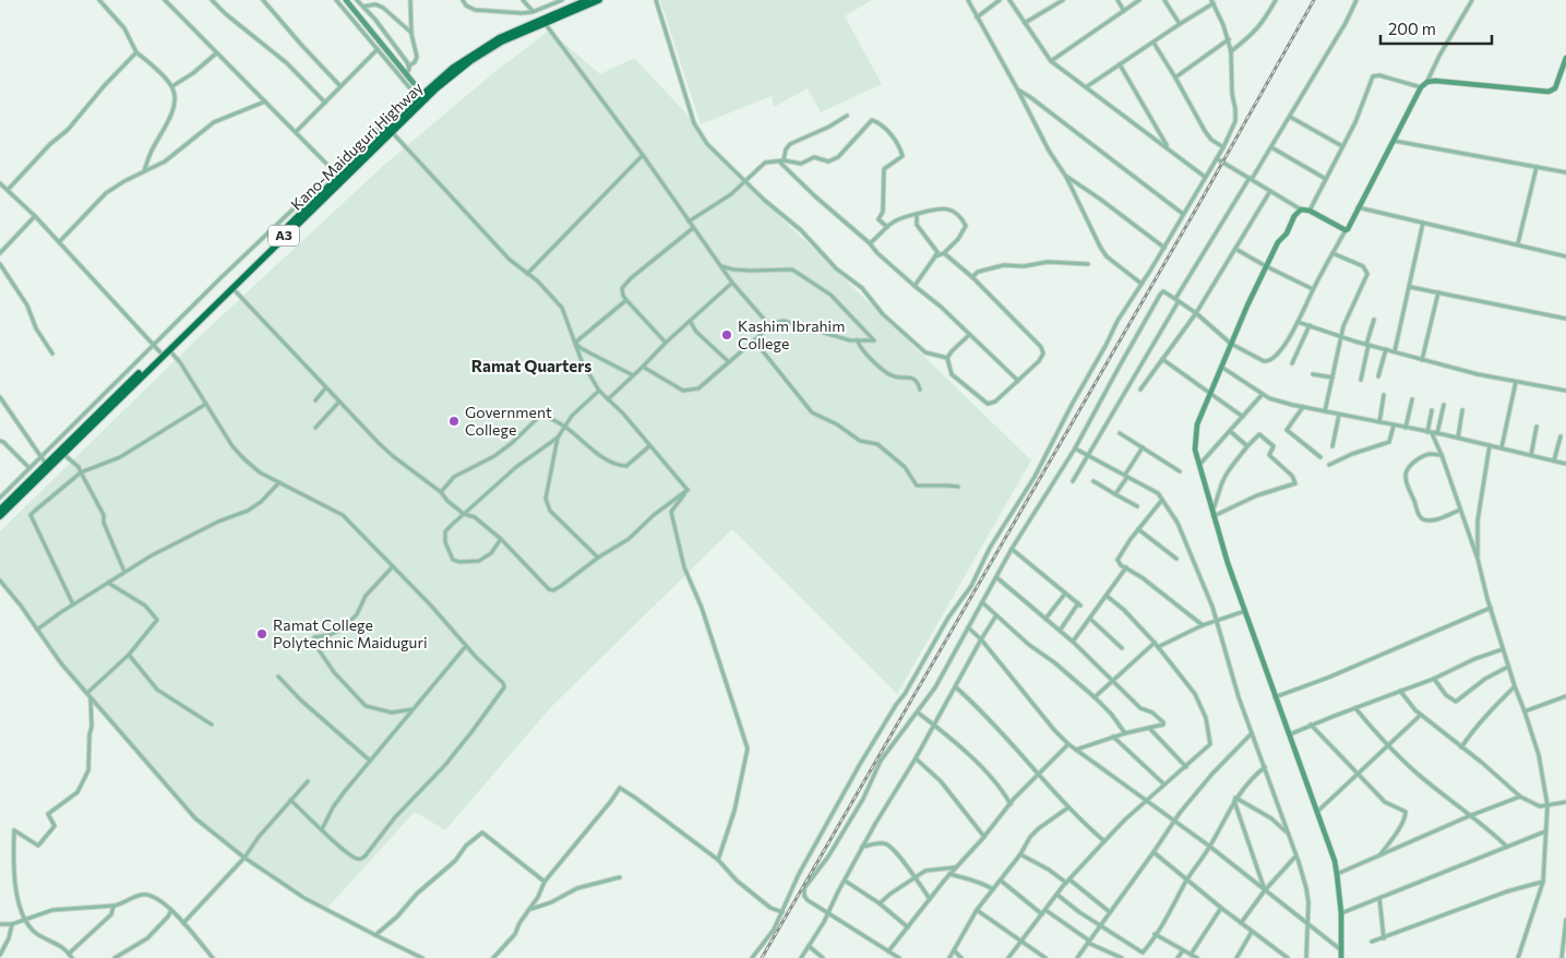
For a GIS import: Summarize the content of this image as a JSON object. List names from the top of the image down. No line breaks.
{"streets":{"highway":["Kano-Maiduguri Highway","A3"]},"districts":["Ramat Quarters"],"places":["Kashim Ibrahim College","Government College","Ramat College Polytechnic Maiduguri"],"scale_bar":"200 m"}
